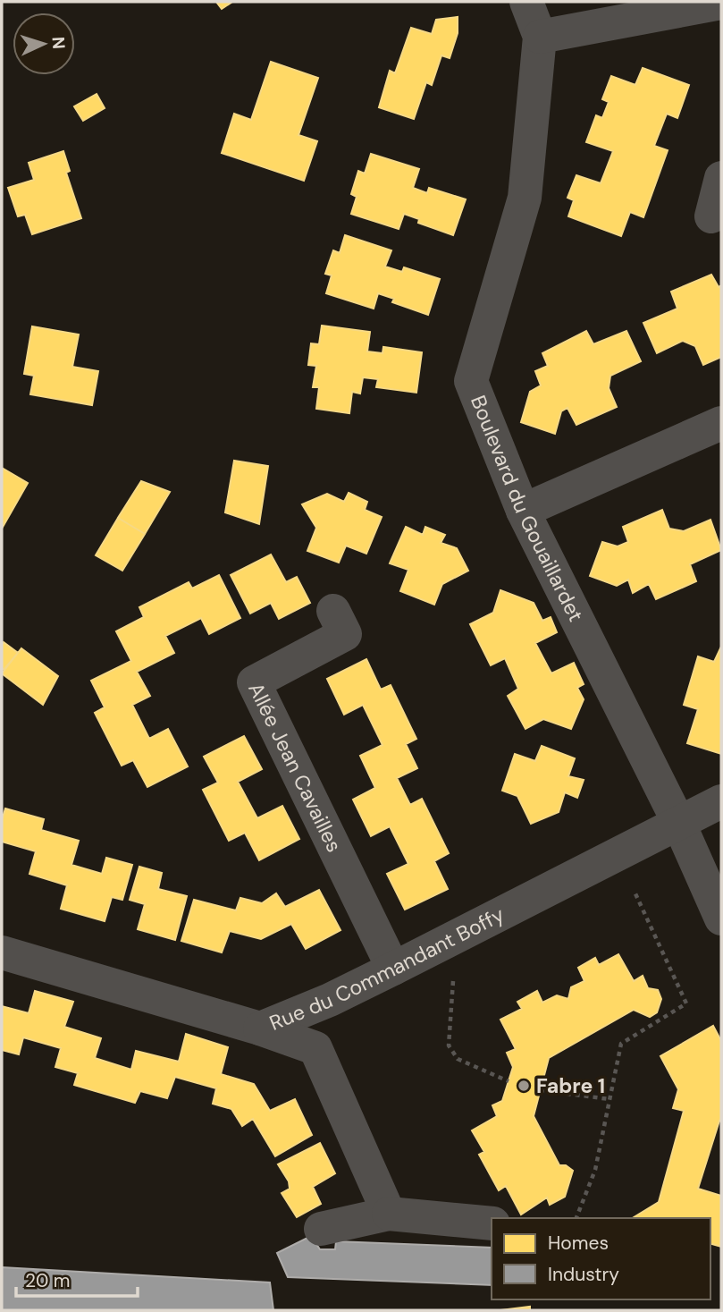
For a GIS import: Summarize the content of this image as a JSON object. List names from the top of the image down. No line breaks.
{"streets":{"street":["Boulevard du Gouaillardet","Allée Jean Cavailles","Rue du Commandant Boffy"]},"crossings":[["Boulevard du Gouaillardet","Rue du Commandant Boffy"],["Allée Jean Cavailles","Rue du Commandant Boffy"]],"places":["Fabre 1"],"legend":["Homes","Industry"],"scale_bar":"20 m","north":"right"}
